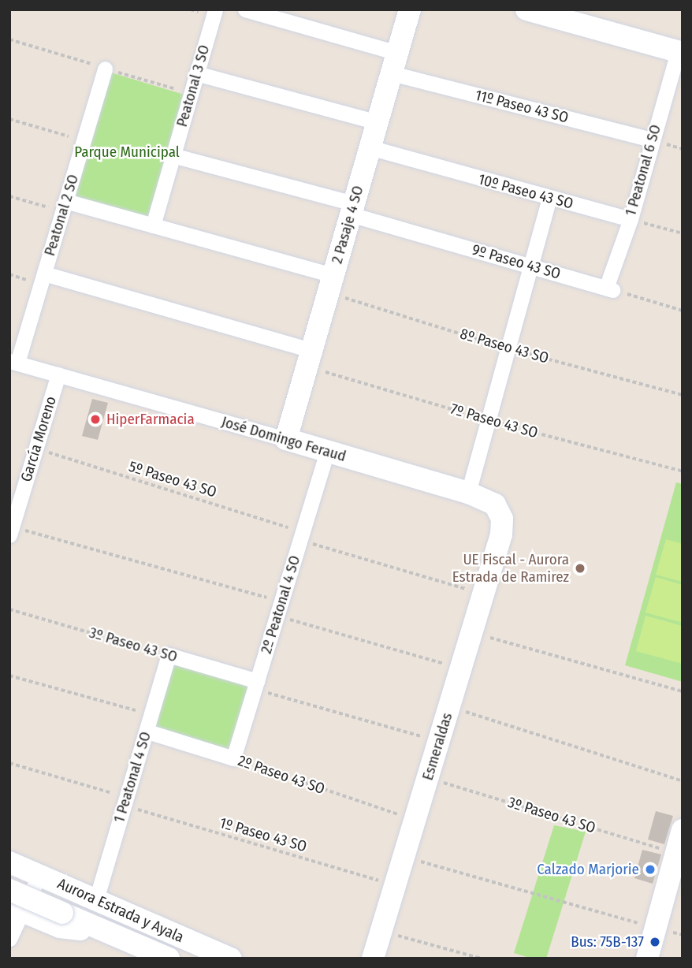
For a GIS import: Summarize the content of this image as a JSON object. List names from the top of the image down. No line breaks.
{"streets":{"street":["Peatonal 3 SO","11º Paseo 43 SO","1 Peatonal 6 SO","10º Paseo 43 SO","Peatonal 2 SO","2 Pasaje 4 SO","9º Paseo 43 SO","García Moreno","José Domingo Feraud","2º Peatonal 4 SO","3º Paseo 43 SO","Esmeraldas","2º Paseo 43 SO","1 Peatonal 4 SO","Aurora Estrada y Ayala"],"path":["8º Paseo 43 SO","7º Paseo 43 SO","5º Paseo 43 SO","1º Paseo 43 SO"]},"crossings":[["Peatonal 3 SO","9º Paseo 43 SO"],["11º Paseo 43 SO","1 Peatonal 6 SO"],["11º Paseo 43 SO","2 Pasaje 4 SO"],["1 Peatonal 6 SO","10º Paseo 43 SO"],["1 Peatonal 6 SO","9º Paseo 43 SO"],["10º Paseo 43 SO","2 Pasaje 4 SO"],["Peatonal 2 SO","José Domingo Feraud"],["2 Pasaje 4 SO","9º Paseo 43 SO"],["2 Pasaje 4 SO","8º Paseo 43 SO"],["2 Pasaje 4 SO","7º Paseo 43 SO"],["2 Pasaje 4 SO","José Domingo Feraud"],["García Moreno","José Domingo Feraud"],["García Moreno","5º Paseo 43 SO"],["José Domingo Feraud","2º Peatonal 4 SO"],["José Domingo Feraud","Esmeraldas"],["5º Paseo 43 SO","2º Peatonal 4 SO"],["5º Paseo 43 SO","Esmeraldas"],["2º Peatonal 4 SO","3º Paseo 43 SO"],["2º Peatonal 4 SO","2º Paseo 43 SO"],["3º Paseo 43 SO","Esmeraldas"],["3º Paseo 43 SO","1 Peatonal 4 SO"],["Esmeraldas","2º Paseo 43 SO"],["Esmeraldas","1º Paseo 43 SO"],["2º Paseo 43 SO","1 Peatonal 4 SO"],["1 Peatonal 4 SO","1º Paseo 43 SO"],["1 Peatonal 4 SO","Aurora Estrada y Ayala"]],"parks":["Parque Municipal"],"places":["HiperFarmacia","UE Fiscal - Aurora Estrada de Ramirez","Calzado Marjorie","Bus: 75B-137"]}
